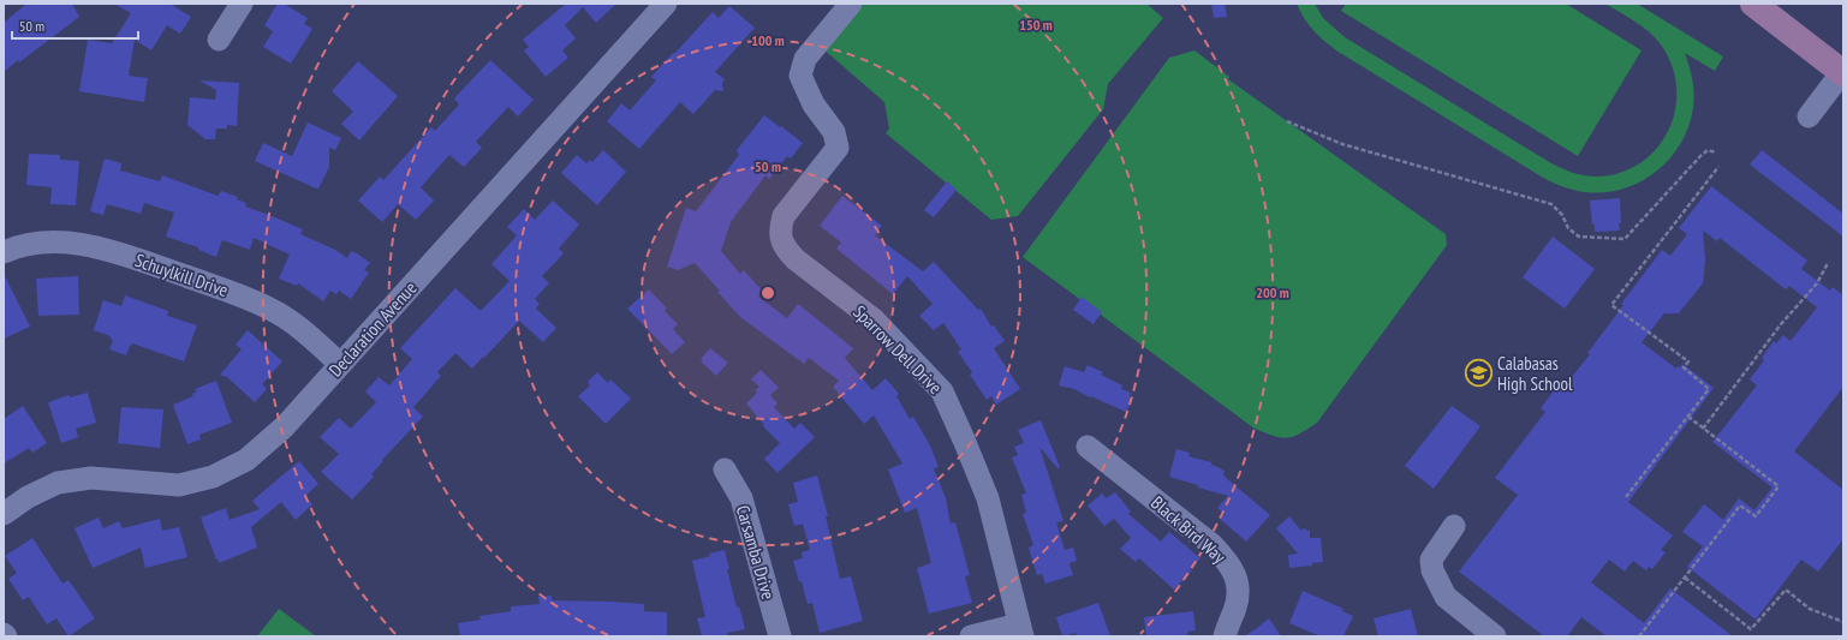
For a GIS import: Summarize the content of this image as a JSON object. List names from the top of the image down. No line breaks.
{"streets":{"street":["Schuylkill Drive","Declaration Avenue","Sparrow Dell Drive","Black Bird Way","Carsamba Drive"]},"crossings":[["Schuylkill Drive","Declaration Avenue"]],"places":{"school or university":["Calabasas High School"]},"scale_bar":"50 m","rings":["150 m","100 m","50 m","200 m"]}
